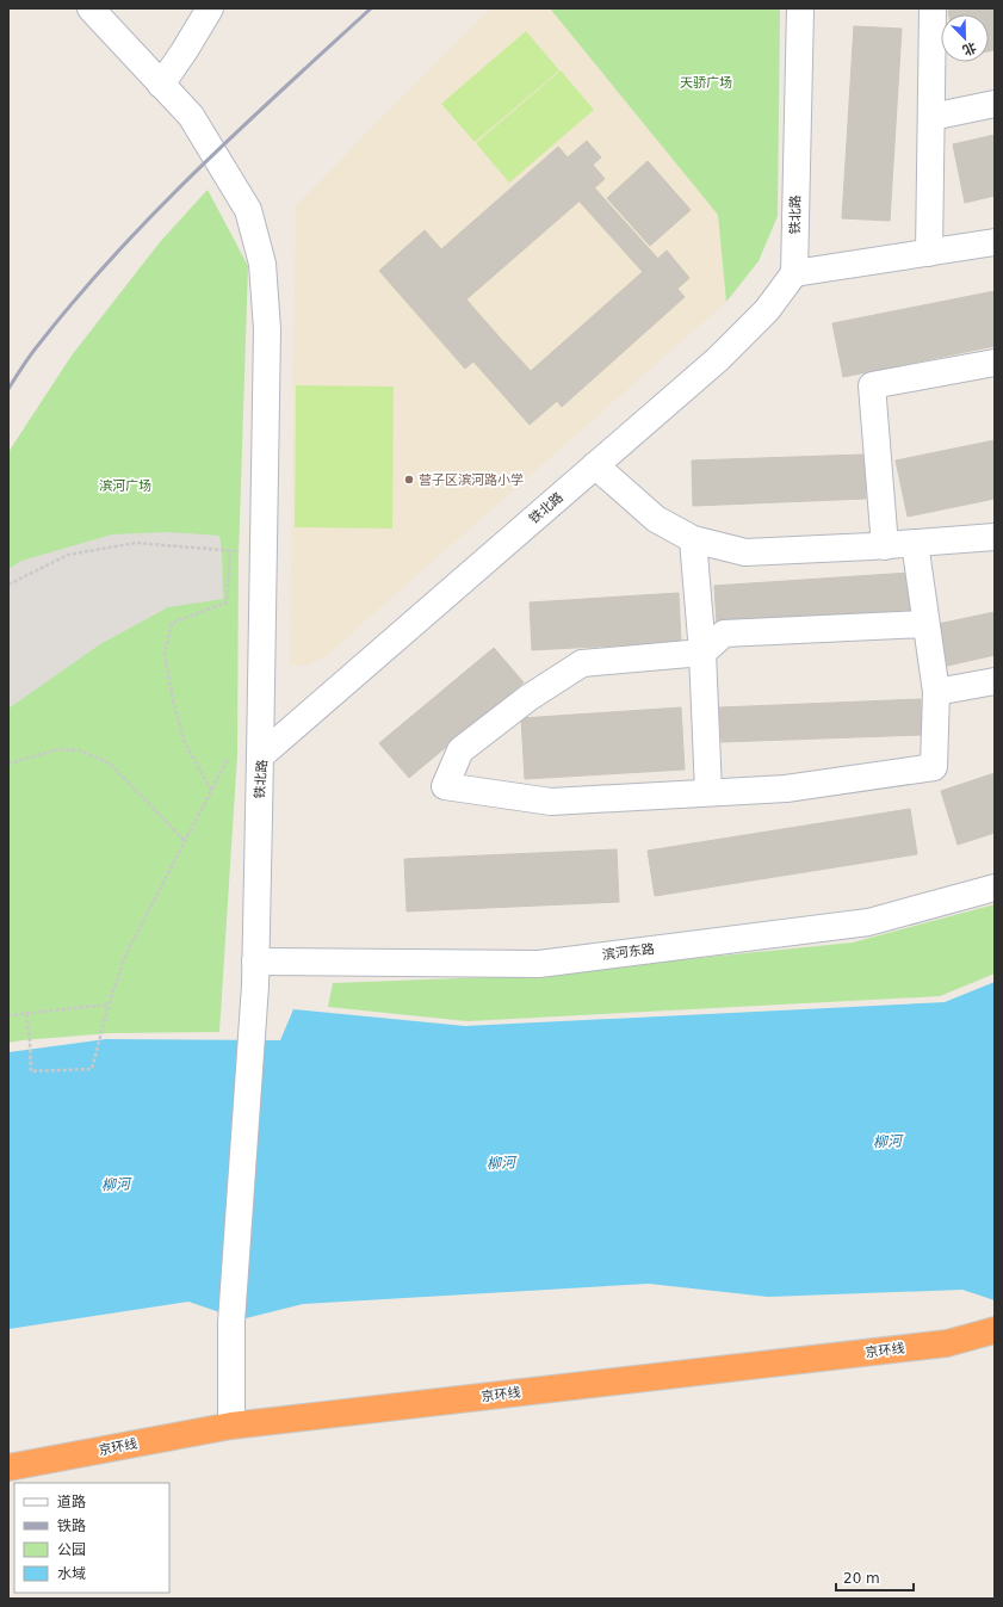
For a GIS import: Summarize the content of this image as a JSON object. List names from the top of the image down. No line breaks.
{"streets":{"highway":["京环线"],"street":["铁北路","滨河东路"]},"crossings":[["铁北路","滨河东路"],["铁北路","京环线"]],"water":["柳河"],"parks":["天骄广场","滨河广场"],"places":["营子区滨河路小学"],"legend":["道路","铁路","公园","水域"],"scale_bar":"20 m","north":"bottom right"}
